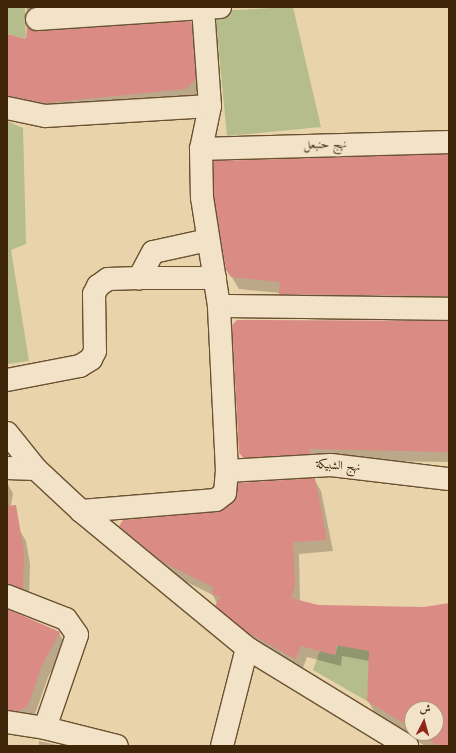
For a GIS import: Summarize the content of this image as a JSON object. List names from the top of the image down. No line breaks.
{"streets":{"street":["نهج حنبعل","نهج الشبيكة"]},"north":"top"}
